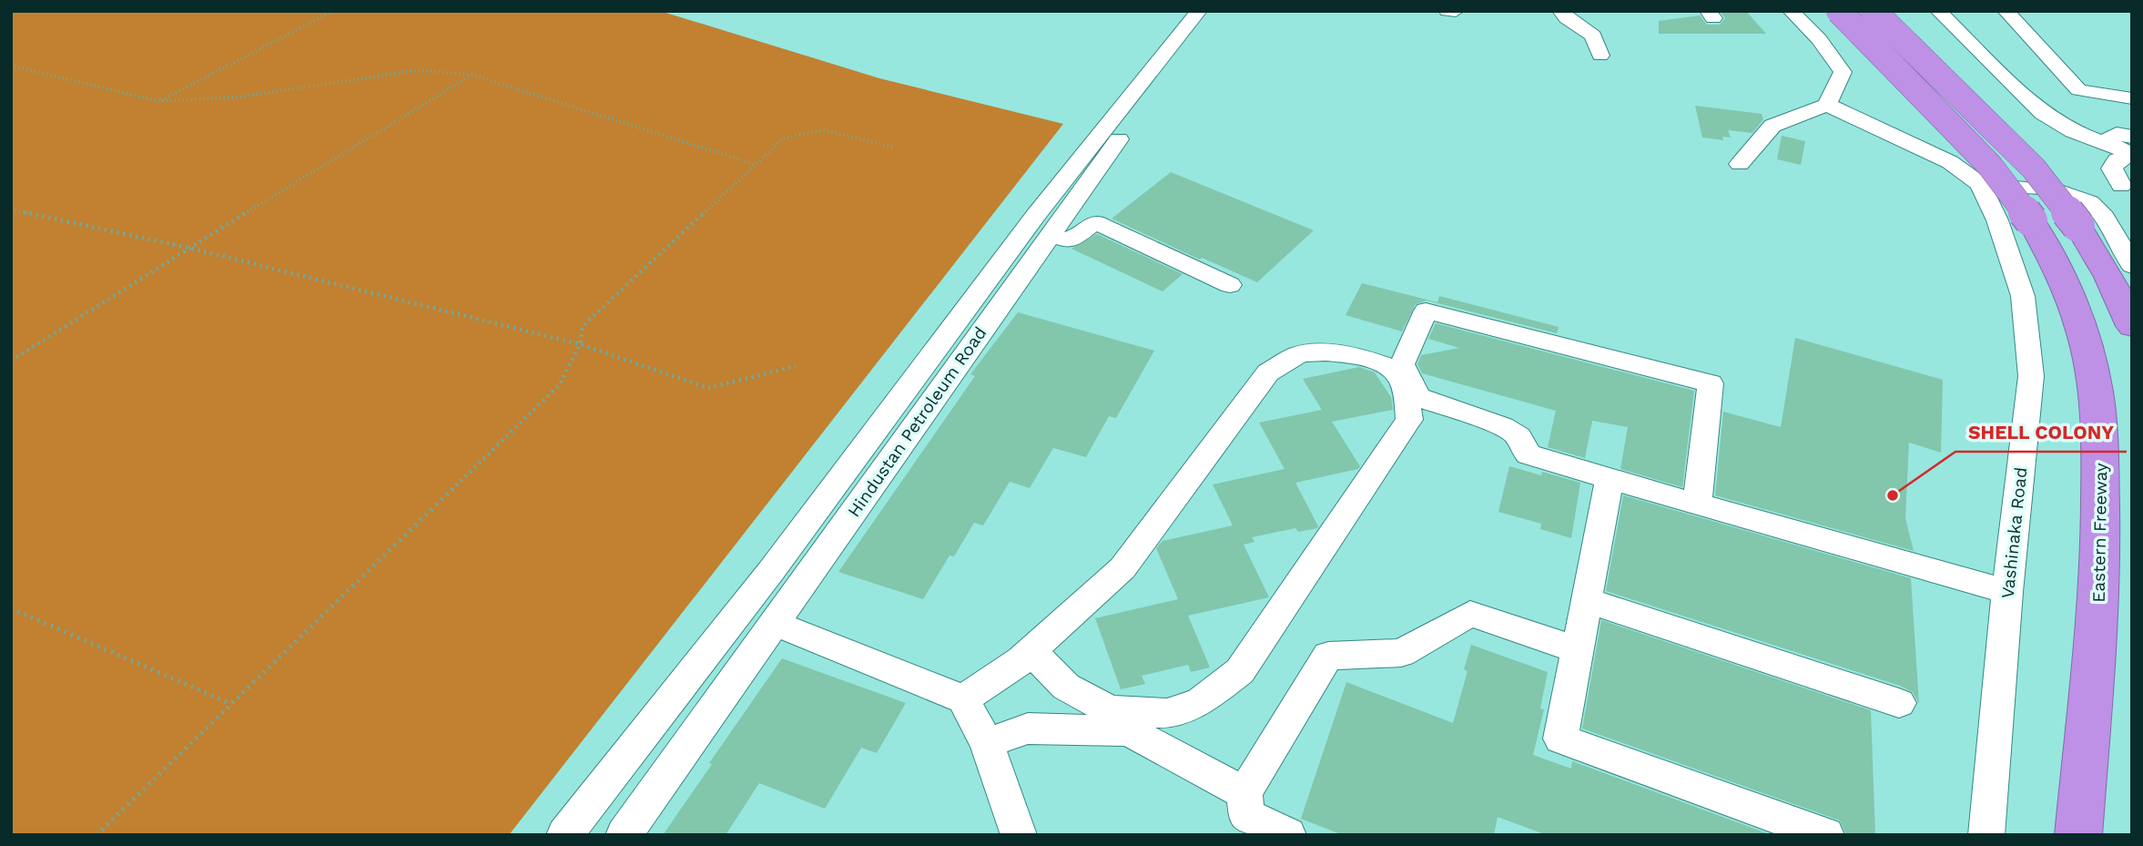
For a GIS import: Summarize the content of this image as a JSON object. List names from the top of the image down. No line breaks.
{"streets":{"highway":["Eastern Freeway"],"street":["Hindustan Petroleum Road","Vashinaka Road"]},"places":["SHELL COLONY"]}
